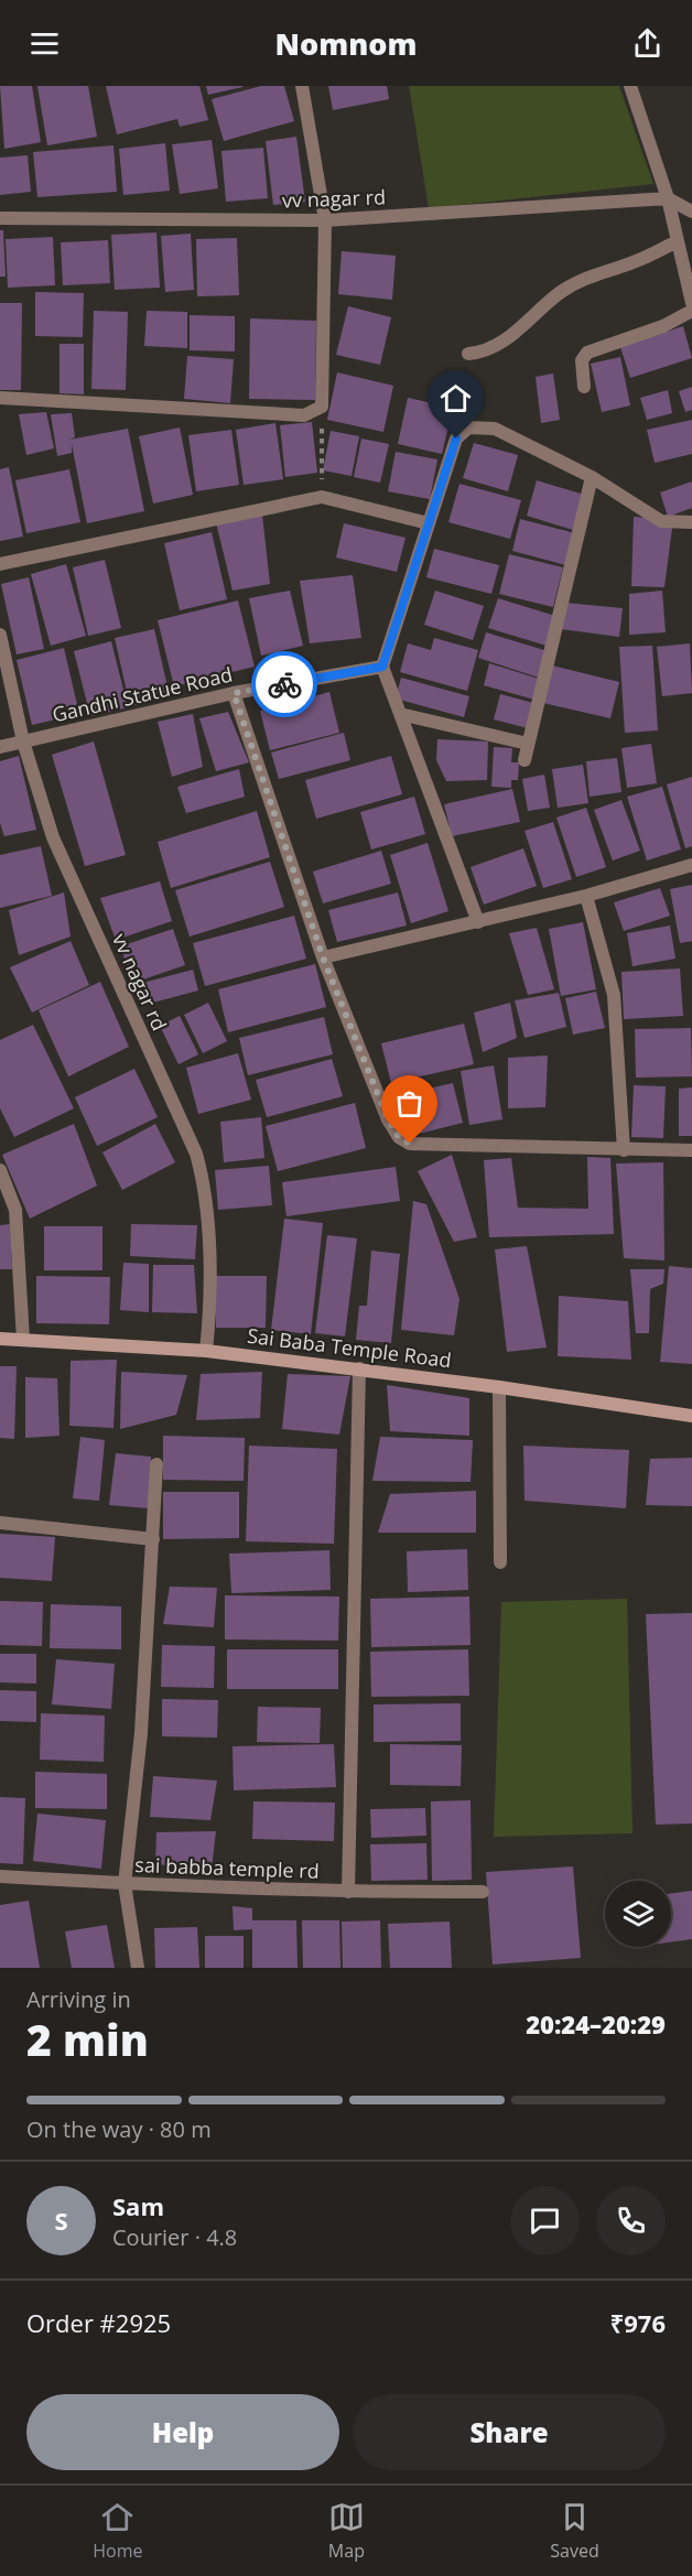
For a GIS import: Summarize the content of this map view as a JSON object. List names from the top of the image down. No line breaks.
{"streets":{"street":["vv nagar rd","Gandhi Statue Road","Sai Baba Temple Road","sai babba temple rd"]},"crossings":[["vv nagar rd","Gandhi Statue Road"],["vv nagar rd","Sai Baba Temple Road"]],"page":{"header":"Nomnom","heading":["2 min","Arriving in","20:24–20:29"],"panel":["Sam","Courier · 4.8","Order #2925","₹976"],"bar":"On the way · 80 m","round":"S","buttons":["Help","Share"],"tabs":["Home","Map","Saved"]}}
